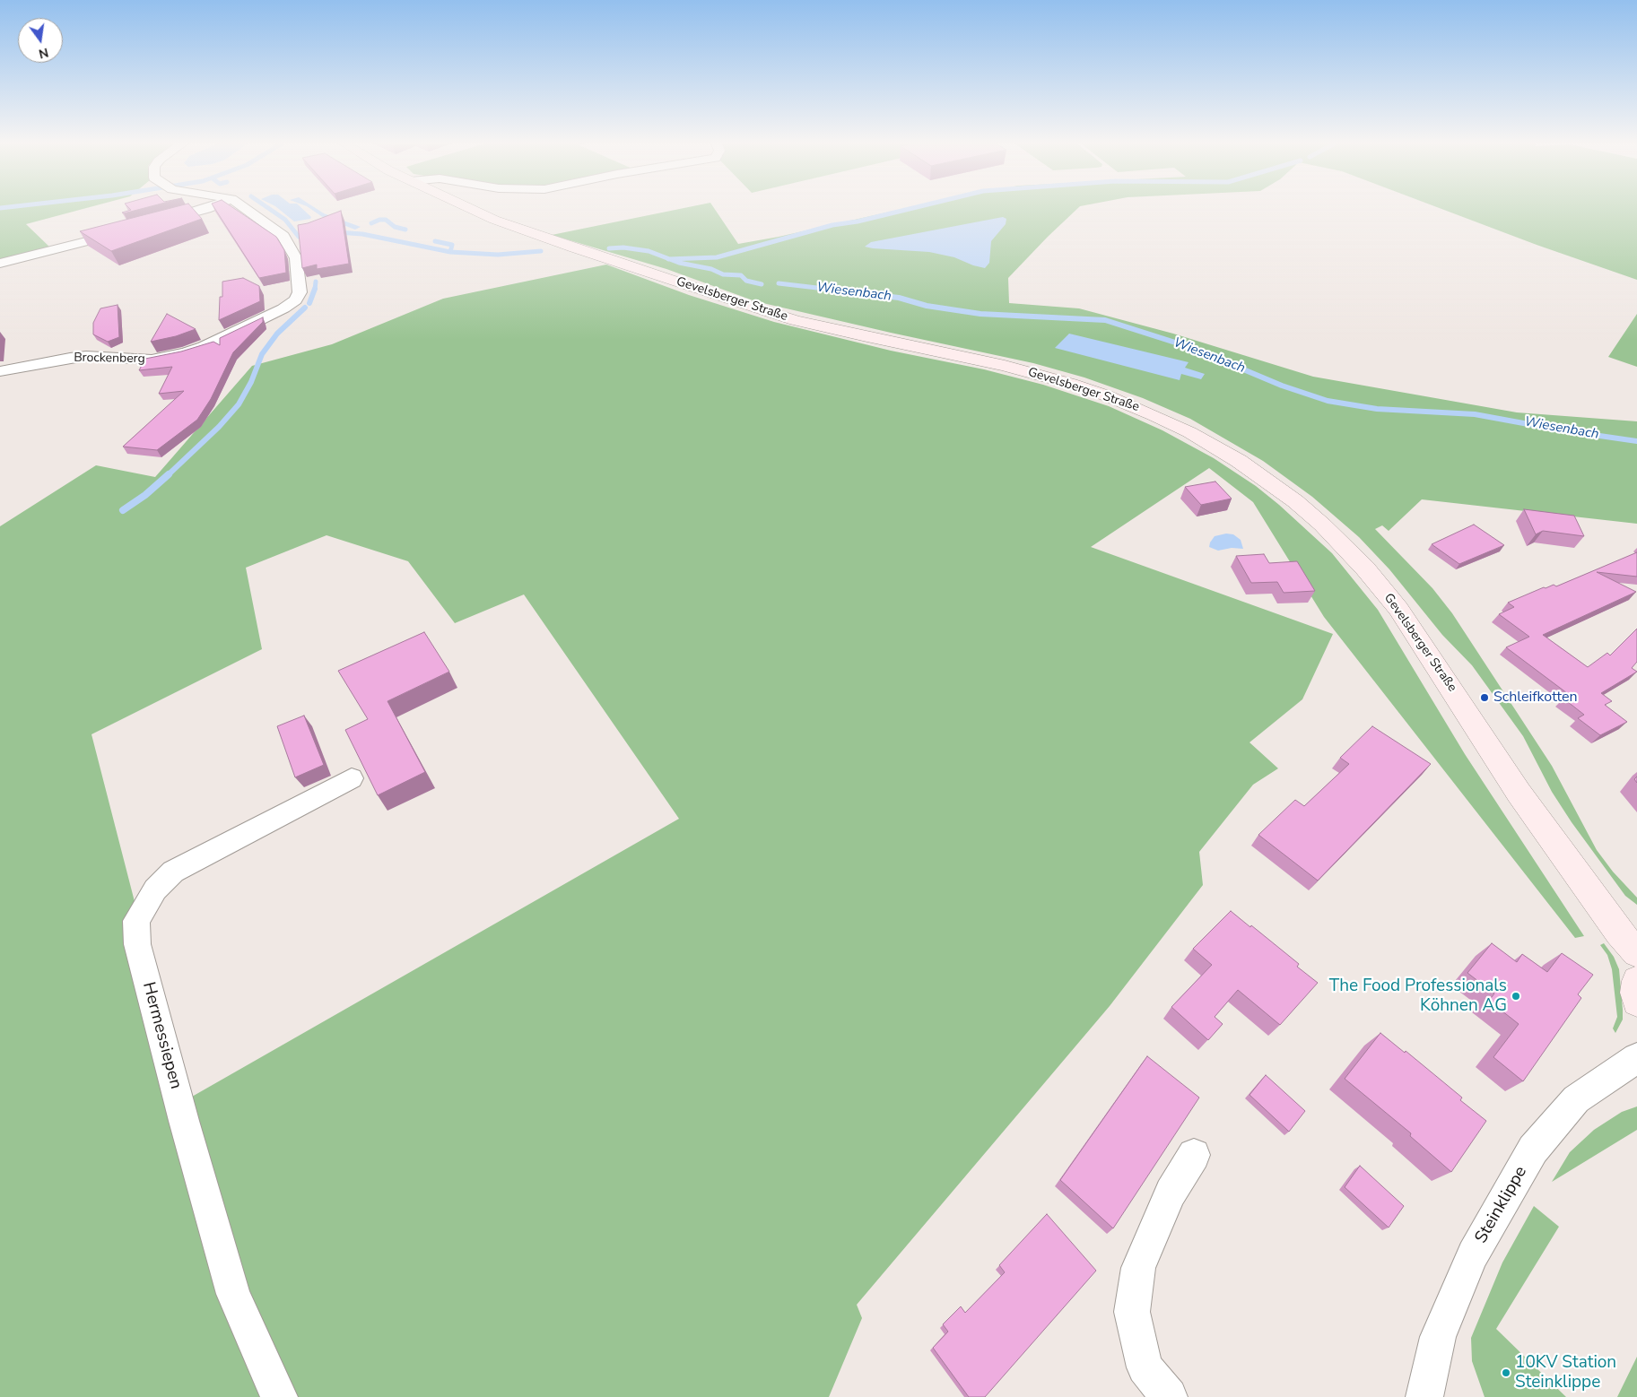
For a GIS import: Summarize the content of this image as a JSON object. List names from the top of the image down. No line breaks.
{"streets":{"main road":["Gevelsberger Straße"],"street":["Brockenberg","Hermessiepen","Steinklippe"]},"water":["Wiesenbach"],"places":["Schleifkotten","The Food Professionals Köhnen AG","10KV Station Steinklippe"],"north":"bottom"}
